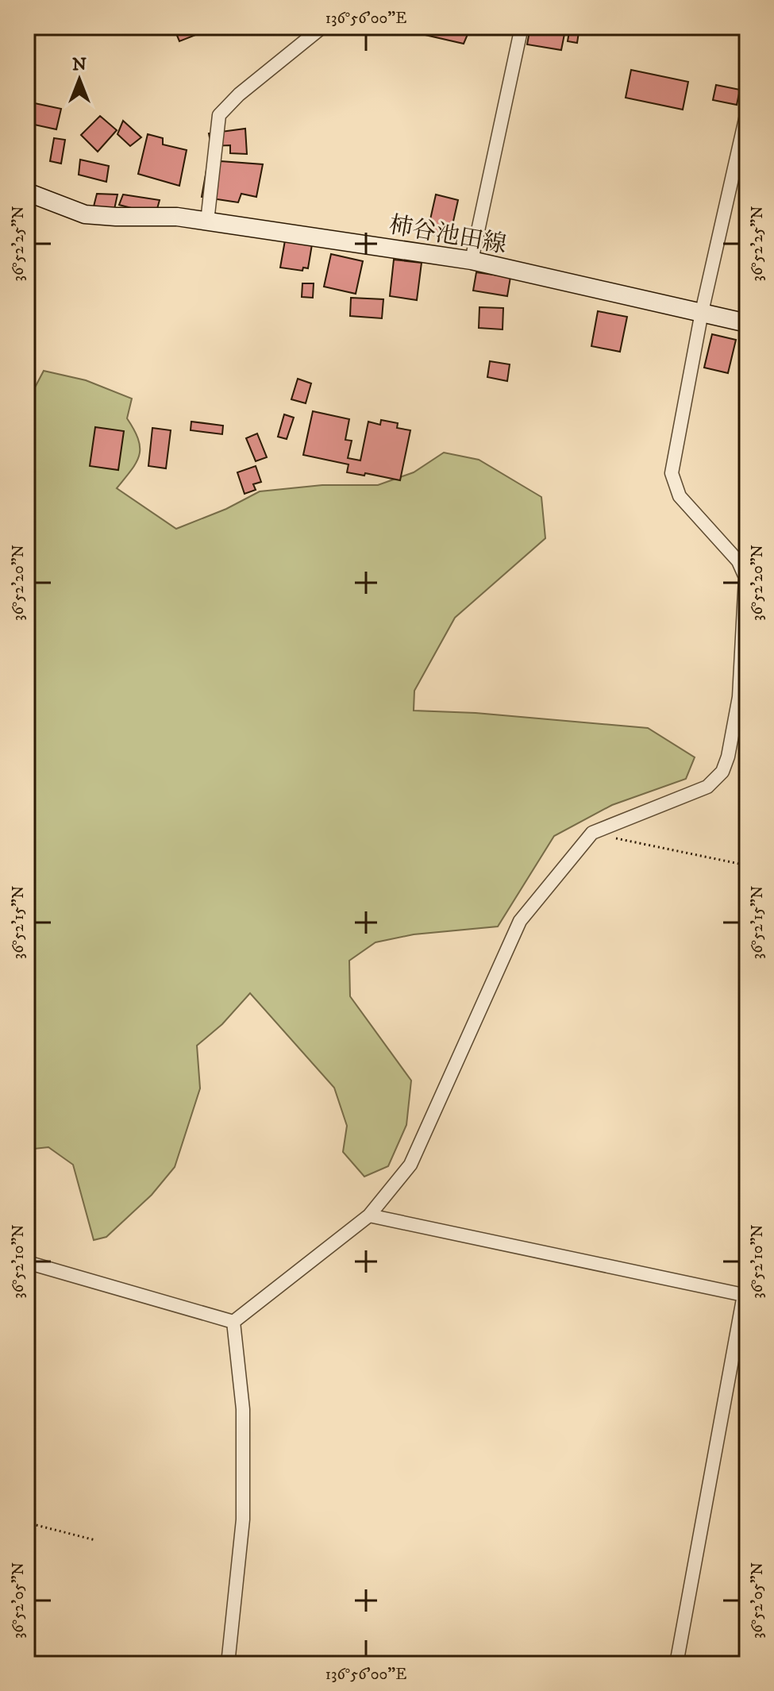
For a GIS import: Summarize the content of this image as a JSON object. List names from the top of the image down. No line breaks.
{"streets":{"main road":["柿谷池田線"]},"north":"top","coordinates":["136°56'00\"E","36°52'25\"N","36°52'20\"N","36°52'15\"N","36°52'10\"N","36°52'05\"N"]}
